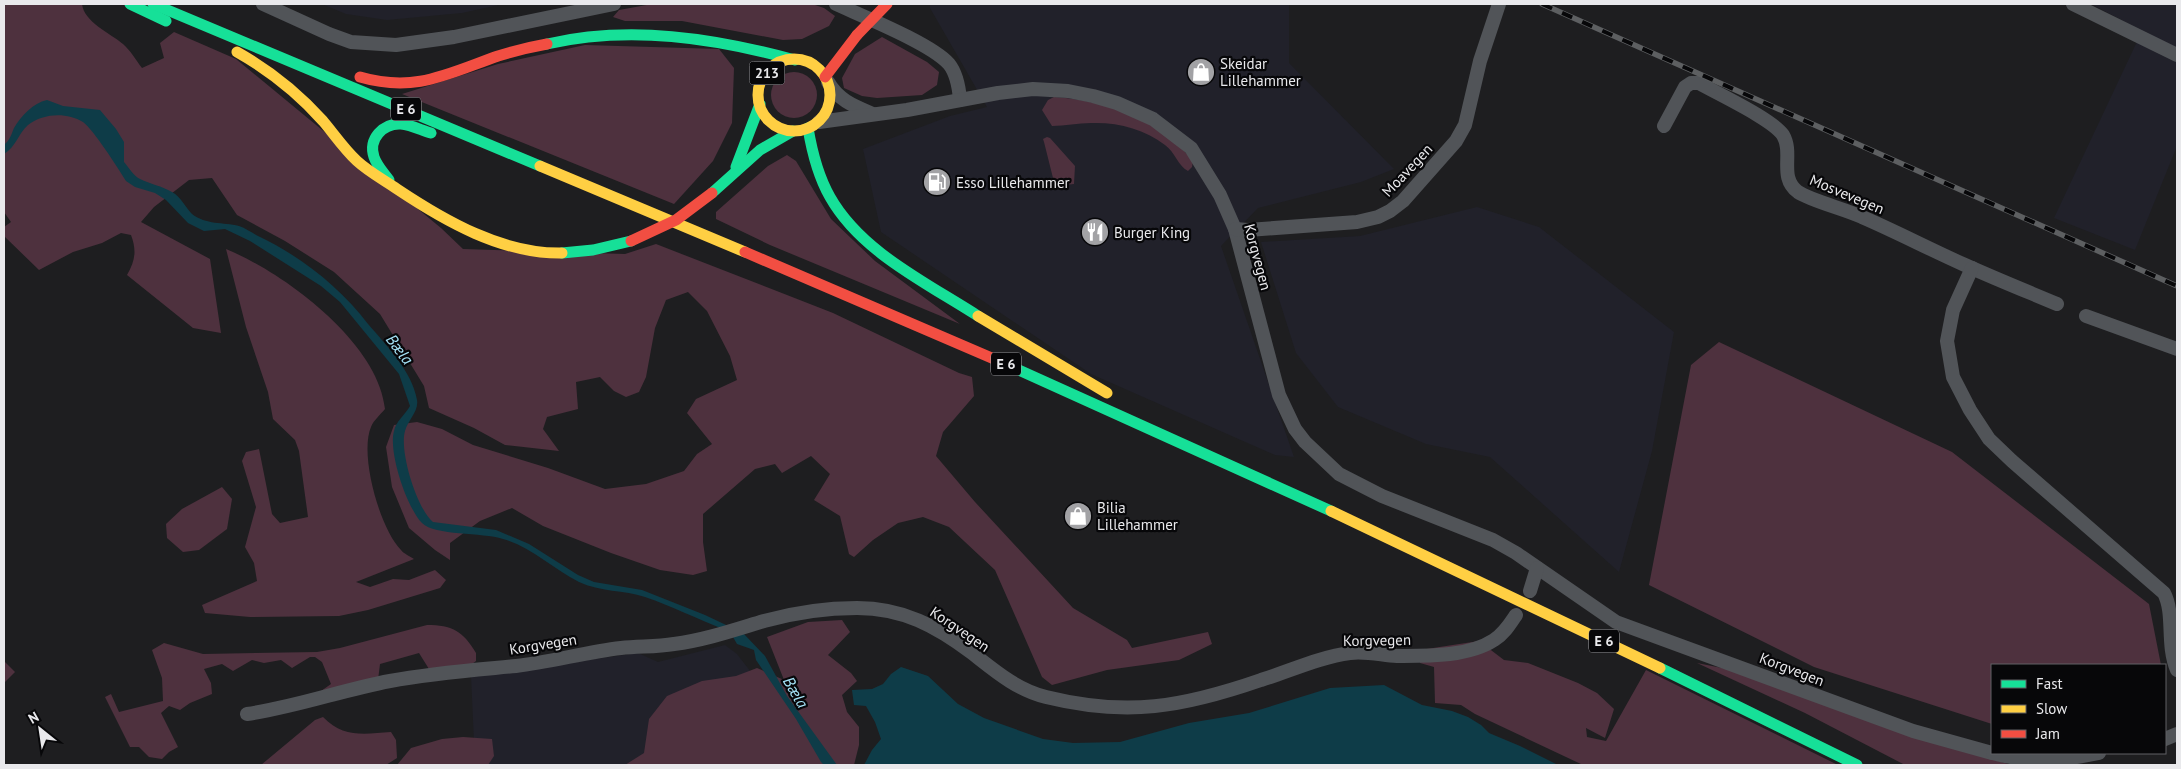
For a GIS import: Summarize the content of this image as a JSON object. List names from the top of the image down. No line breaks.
{"streets":{"main road":["213","E 6"],"street":["Moavegen","Mosvevegen","Korgvegen"]},"crossings":[["213","Korgvegen"],["Moavegen","Korgvegen"]],"water":["Bæla"],"places":{"shop":["Skeidar Lillehammer","Bilia Lillehammer"],"fuel station":["Esso Lillehammer"],"restaurant":["Burger King"]},"legend":["Fast","Slow","Jam"],"north":"top left"}
